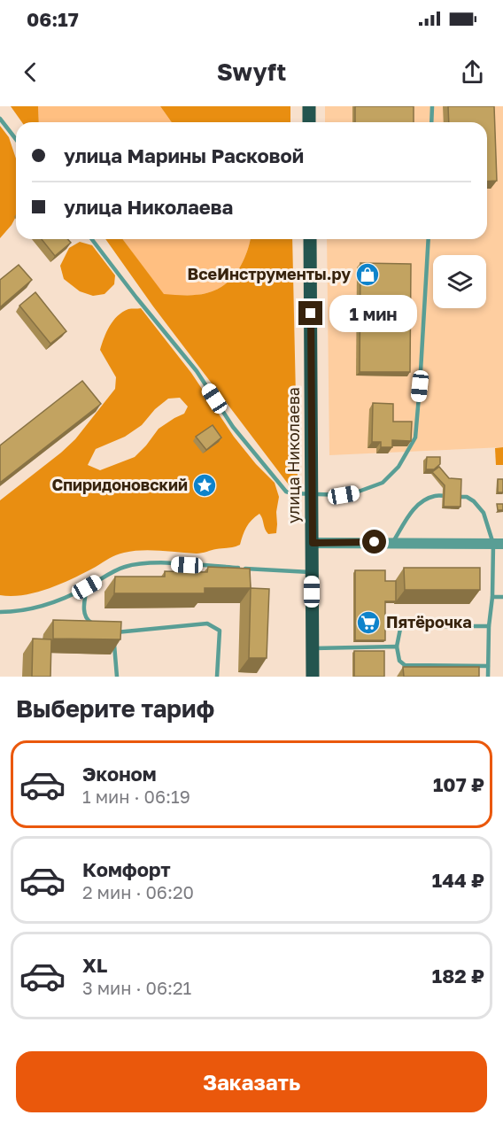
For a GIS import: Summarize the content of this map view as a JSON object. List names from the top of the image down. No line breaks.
{"streets":{"main road":["улица Николаева"]},"places":{"shop":["ВсеИнструменты.ру"],"place":["Спиридоновский"],"supermarket":["Пятёрочка"]},"page":{"status":"06:17","header":"Swyft","banner":["улица Марины Расковой","улица Николаева"],"bubble":"1 мин","heading":"Выберите тариф","list":[{"name":"Эконом","note":"1 мин · 06:19","value":"107 ₽"},{"name":"Комфорт","note":"2 мин · 06:20","value":"144 ₽"},{"name":"XL","note":"3 мин · 06:21","value":"182 ₽"}],"buttons":"Заказать"}}
